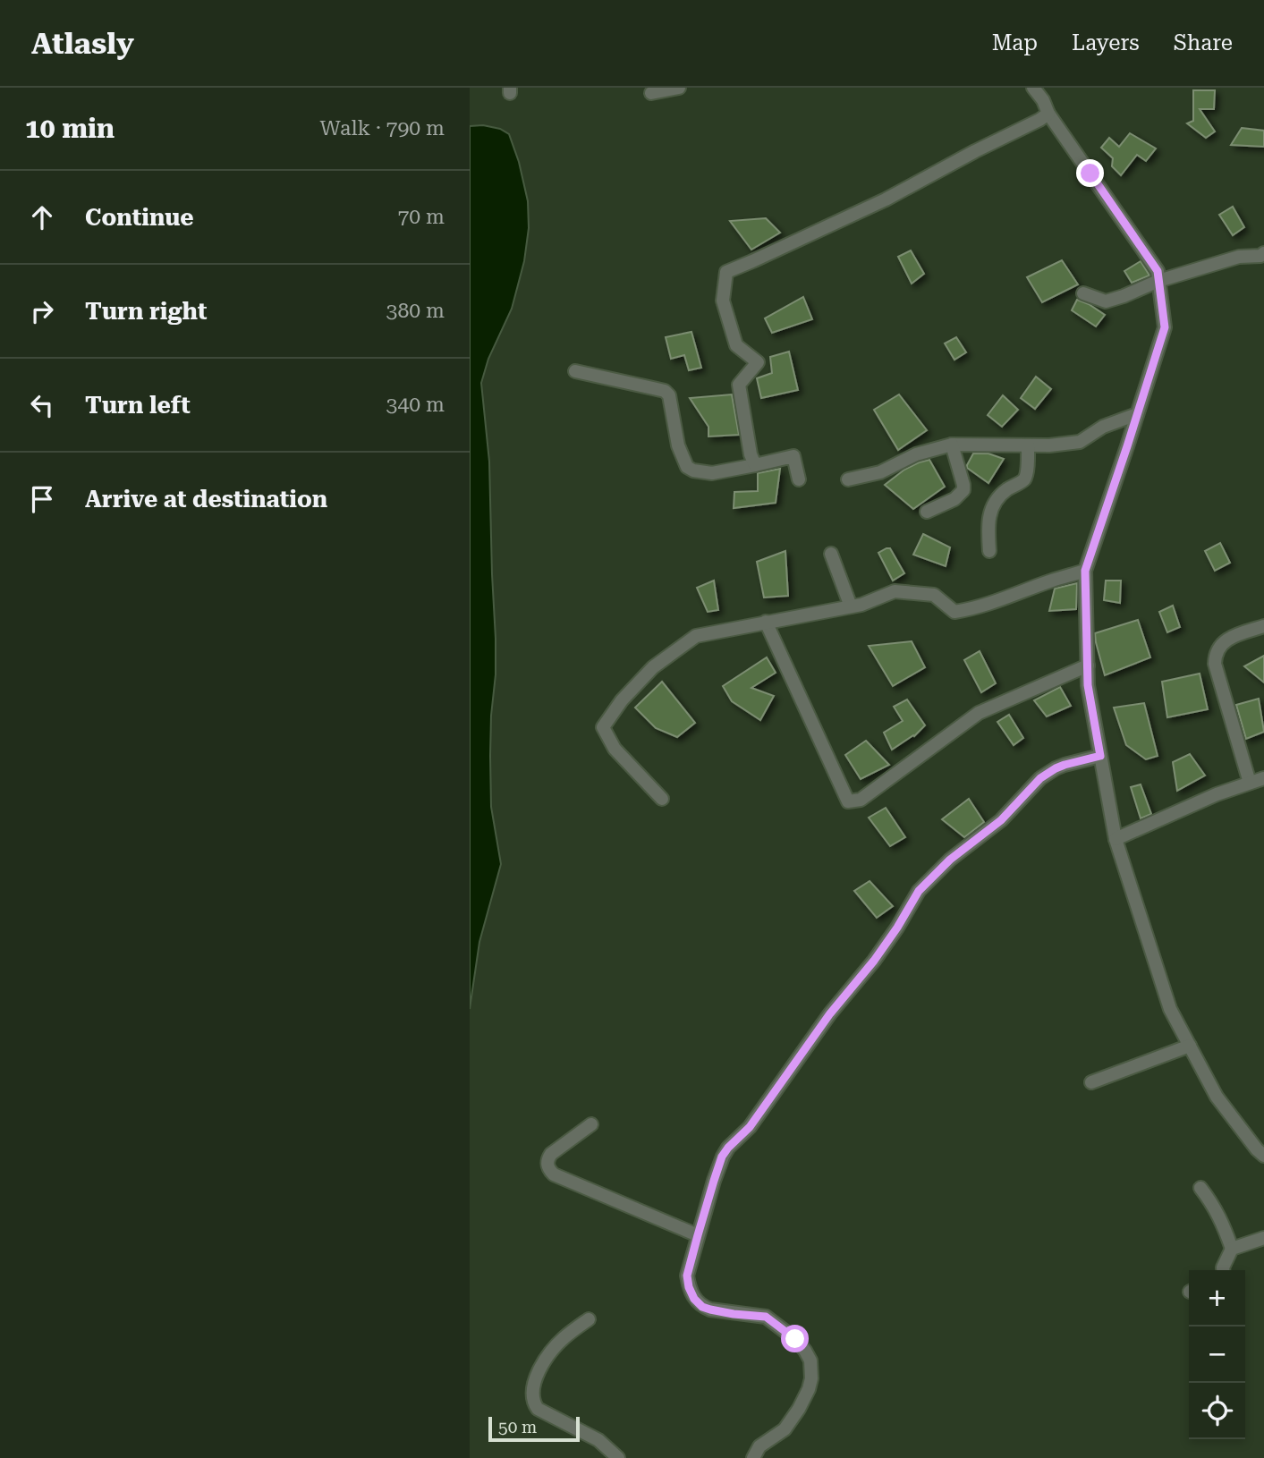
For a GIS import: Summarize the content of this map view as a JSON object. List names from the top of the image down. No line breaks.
{"scale_bar":"50 m","page":{"header":"Atlasly","nav":["Map","Layers","Share"],"heading":["10 min","Walk · 790 m"],"list":[["Continue","70 m"],["Turn right","380 m"],["Turn left","340 m"],"Arrive at destination"],"map_buttons":["+","−"],"scale":"50 m"}}
